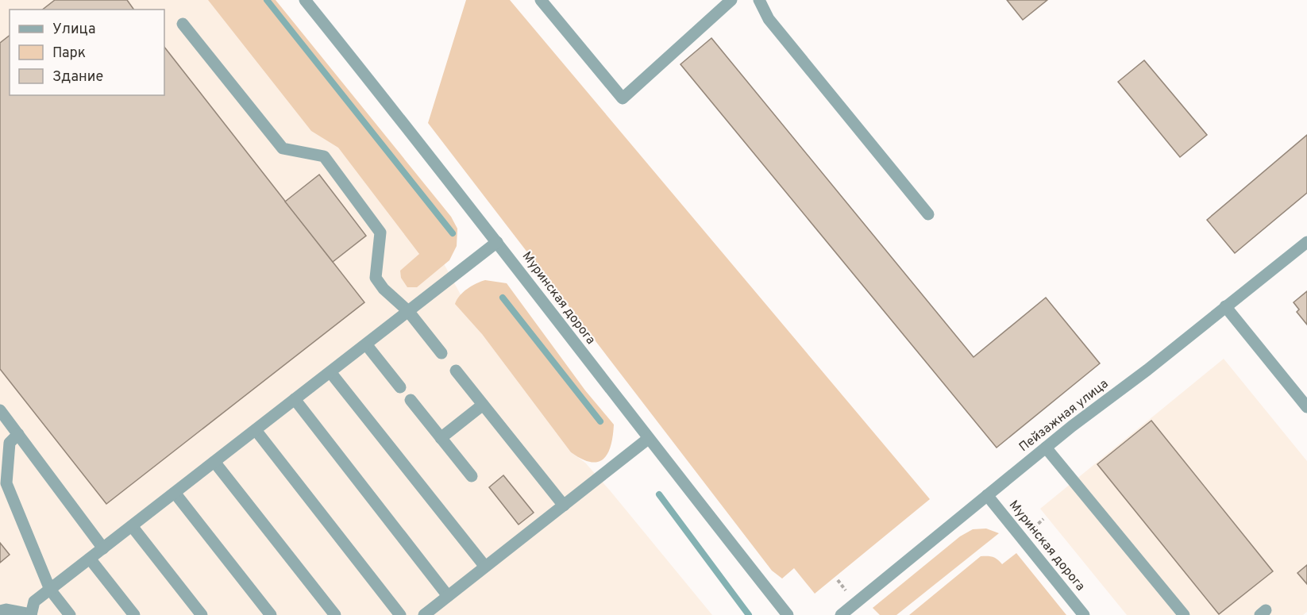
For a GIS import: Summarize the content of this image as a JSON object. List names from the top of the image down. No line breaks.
{"streets":{"street":["Муринская дорога","Пейзажная улица"]},"crossings":[["Муринская дорога","Пейзажная улица"]],"legend":["Улица","Парк","Здание"]}
